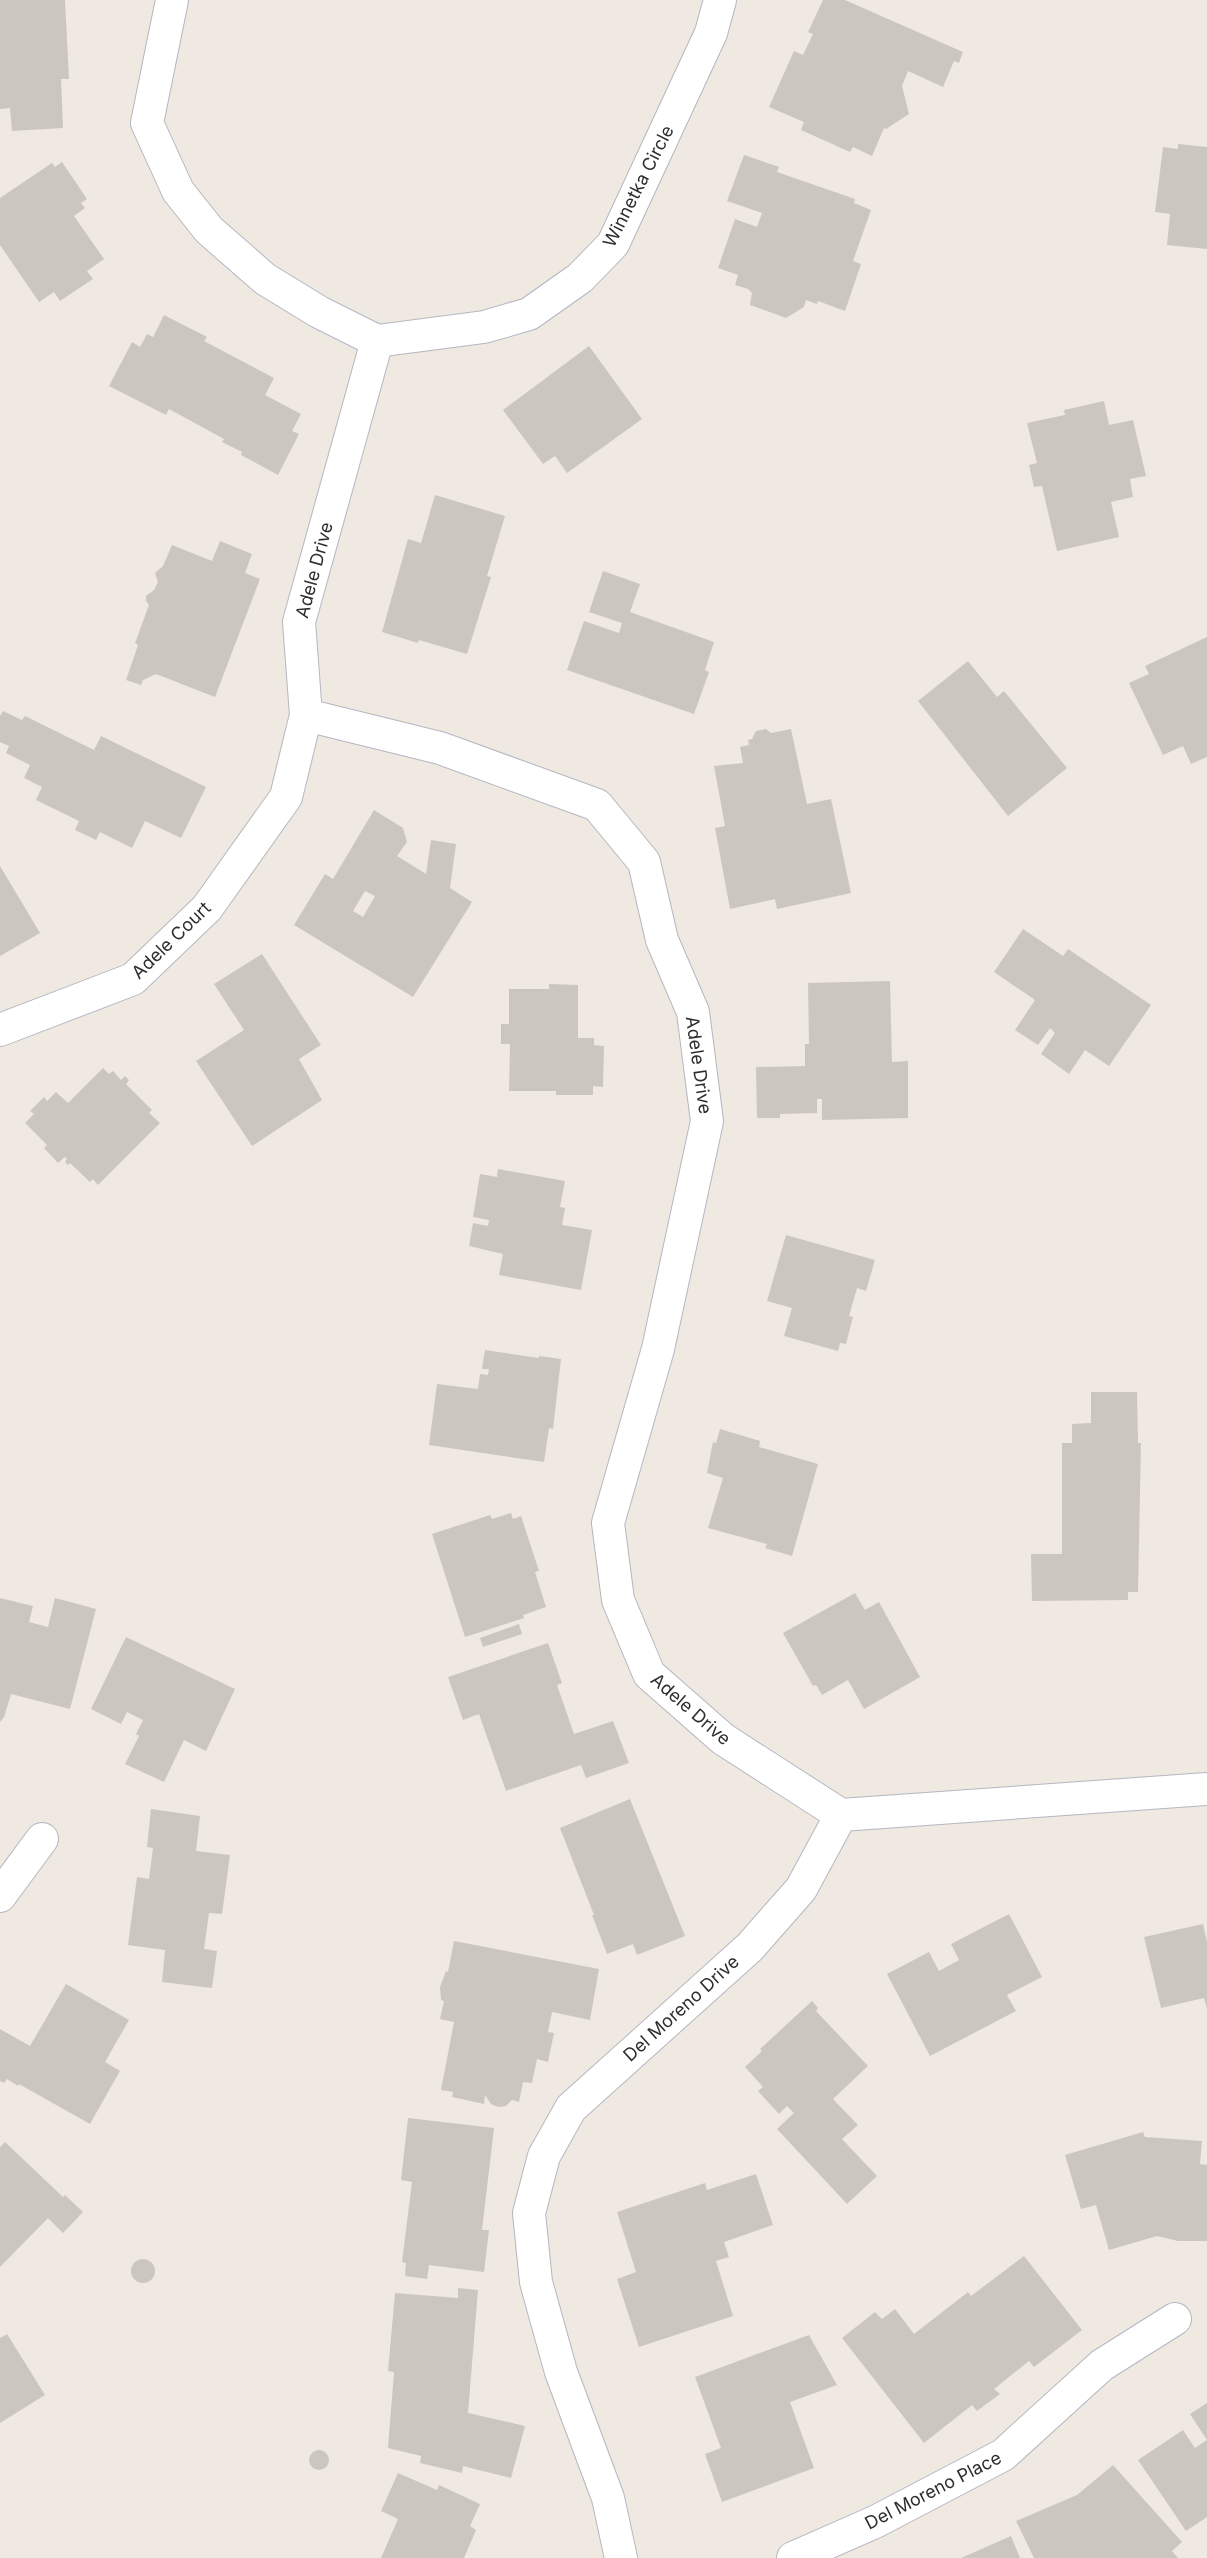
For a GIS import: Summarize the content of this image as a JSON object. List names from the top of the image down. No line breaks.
{"streets":{"street":["Winnetka Circle","Adele Drive","Adele Court","Del Moreno Drive","Del Moreno Place"]},"crossings":[["Winnetka Circle","Adele Drive"],["Adele Drive","Adele Court"],["Adele Drive","Del Moreno Drive"]]}
